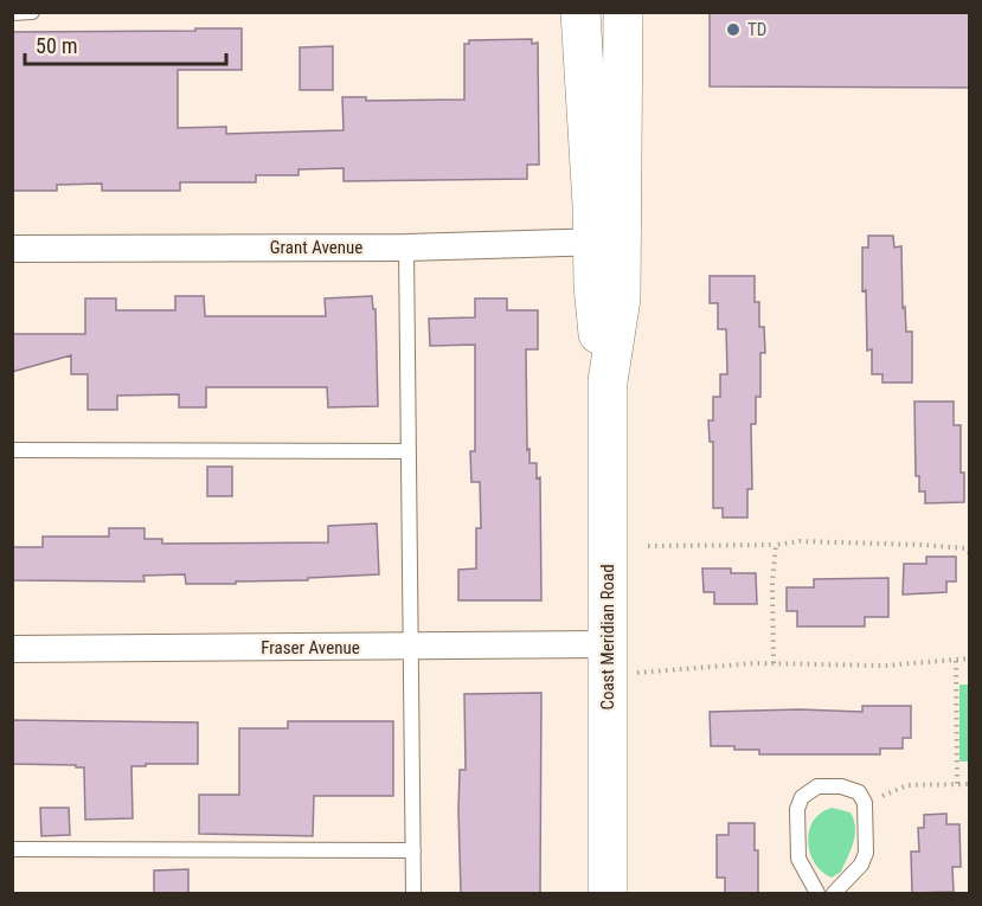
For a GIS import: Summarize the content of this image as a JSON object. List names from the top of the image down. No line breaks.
{"streets":{"main road":["Coast Meridian Road"],"street":["Grant Avenue","Fraser Avenue"]},"crossings":[["Grant Avenue","Coast Meridian Road"],["Coast Meridian Road","Fraser Avenue"]],"places":["TD"],"scale_bar":"50 m"}
